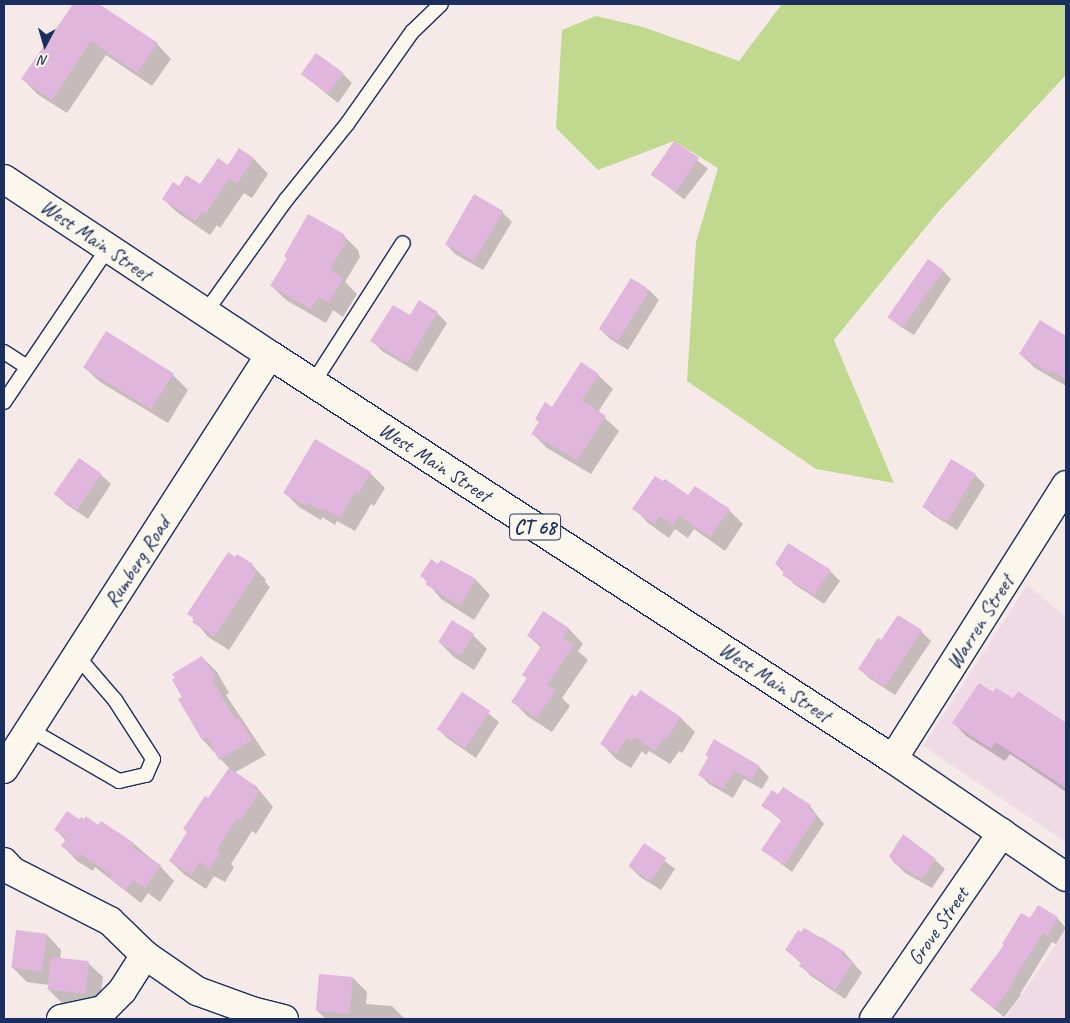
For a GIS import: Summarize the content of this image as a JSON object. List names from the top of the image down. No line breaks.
{"streets":{"street":["West Main Street","CT 68","Rumberg Road","Warren Street","Grove Street"]},"crossings":[["West Main Street","Rumberg Road"],["West Main Street","Warren Street"],["West Main Street","Grove Street"]],"north":"bottom"}
